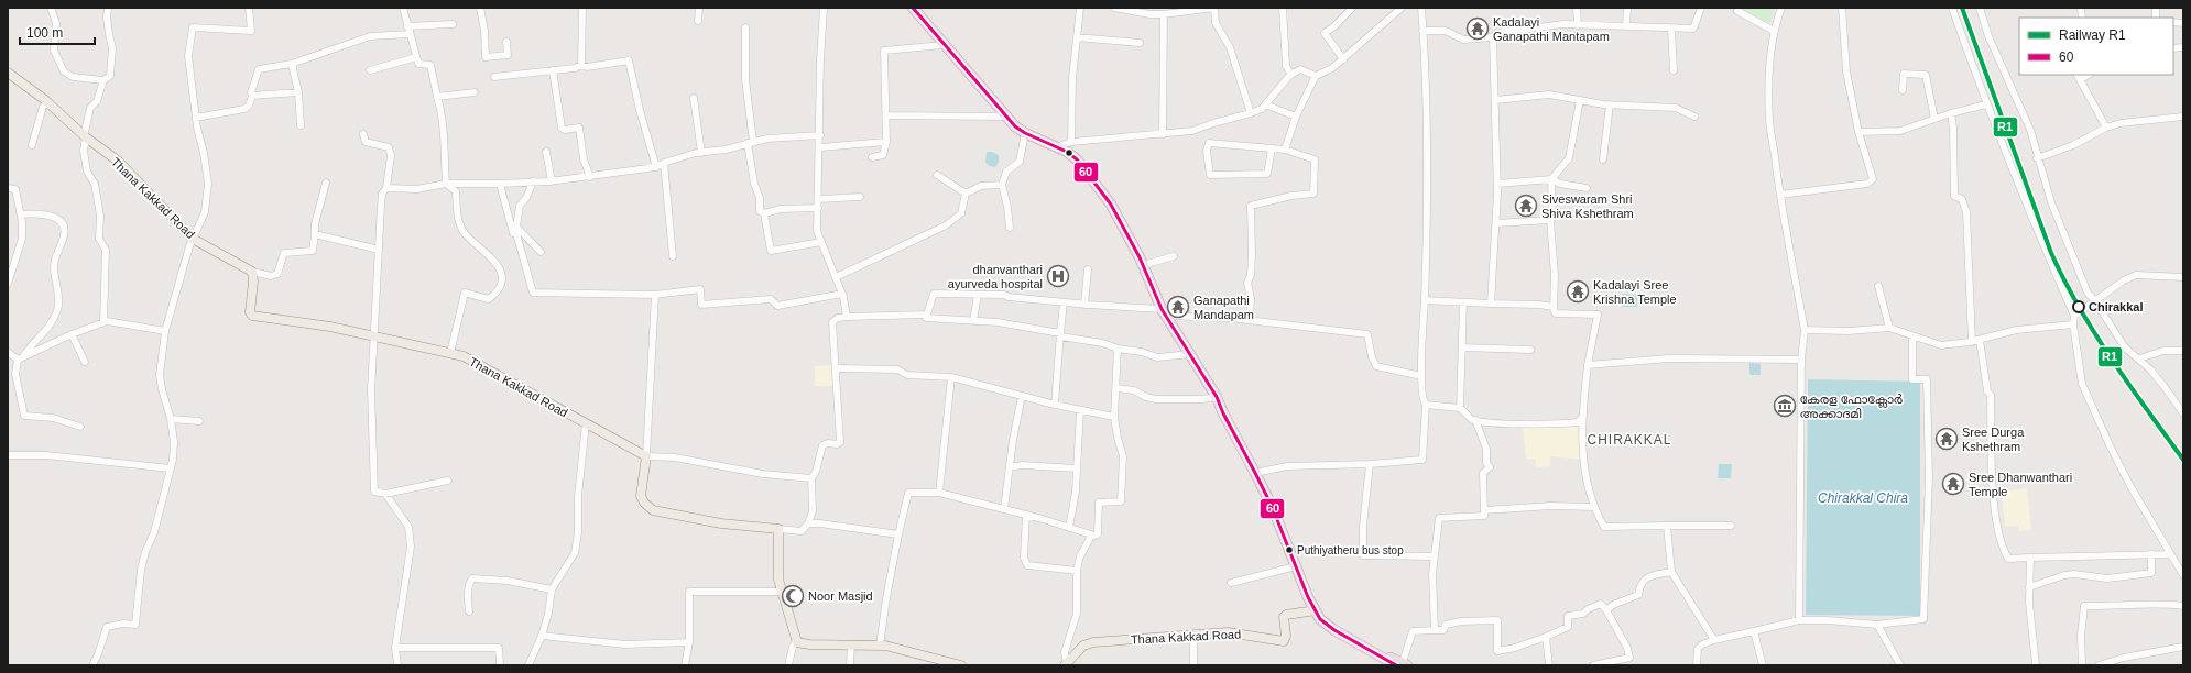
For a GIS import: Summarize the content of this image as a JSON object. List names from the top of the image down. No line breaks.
{"streets":{"main road":["Thana Kakkad Road"]},"districts":["CHIRAKKAL"],"water":["Chirakkal Chira"],"places":{"temple":["Kadalayi Ganapathi Mantapam","Siveswaram Shri Shiva Kshethram","Kadalayi Sree Krishna Temple","Ganapathi Mandapam","Sree Durga Kshethram","Sree Dhanwanthari Temple"],"hospital":["dhanvanthari ayurveda hospital"],"other":["Chirakkal","Puthiyatheru bus stop"],"museum":["കേരള ഫോക്ലോർ അക്കാദമി"],"mosque":["Noor Masjid"]},"lines":["rail line R1","transit line 60"],"legend":["Railway R1","60"],"scale_bar":"100 m"}
